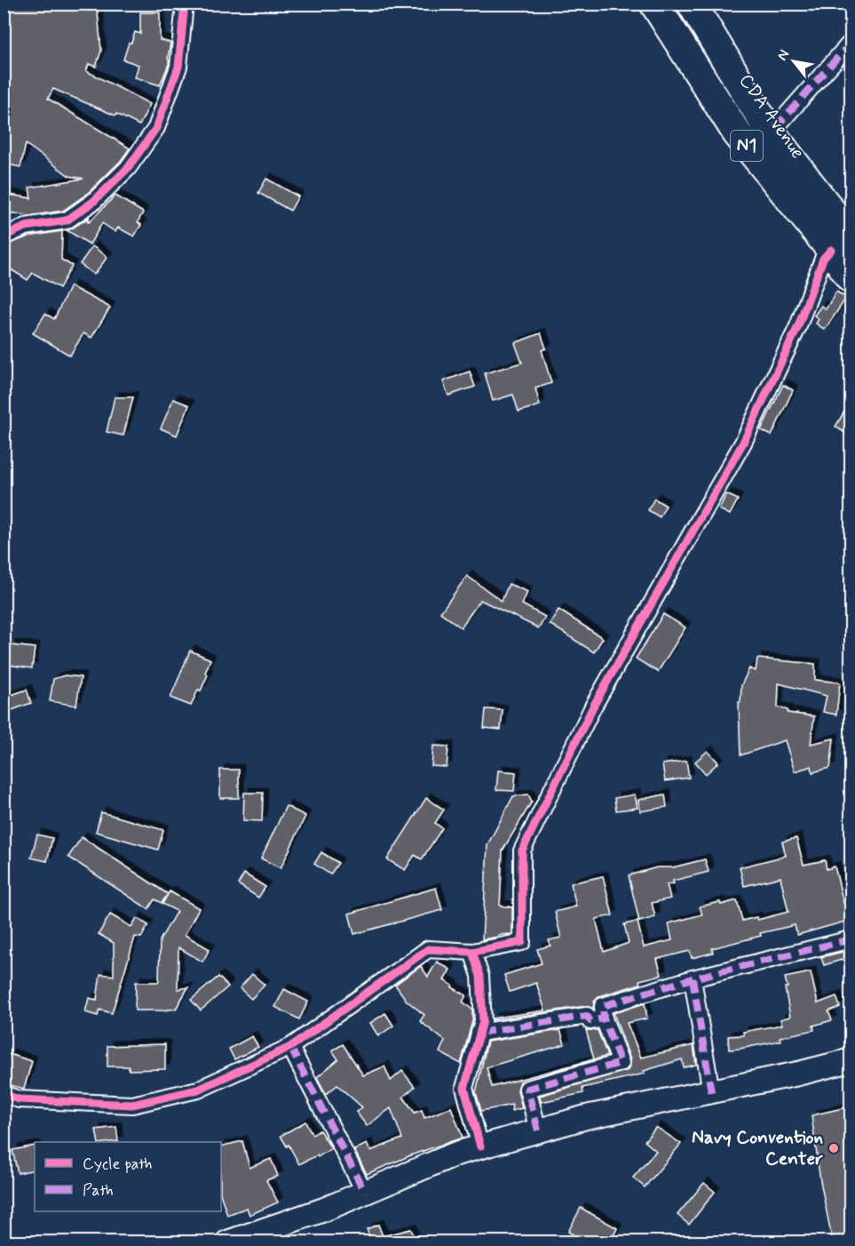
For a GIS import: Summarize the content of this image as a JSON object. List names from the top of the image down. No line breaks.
{"streets":{"highway":["CDA Avenue","N1"]},"places":["Navy Convention Center"],"legend":["Cycle path","Path"],"north":"top left"}
